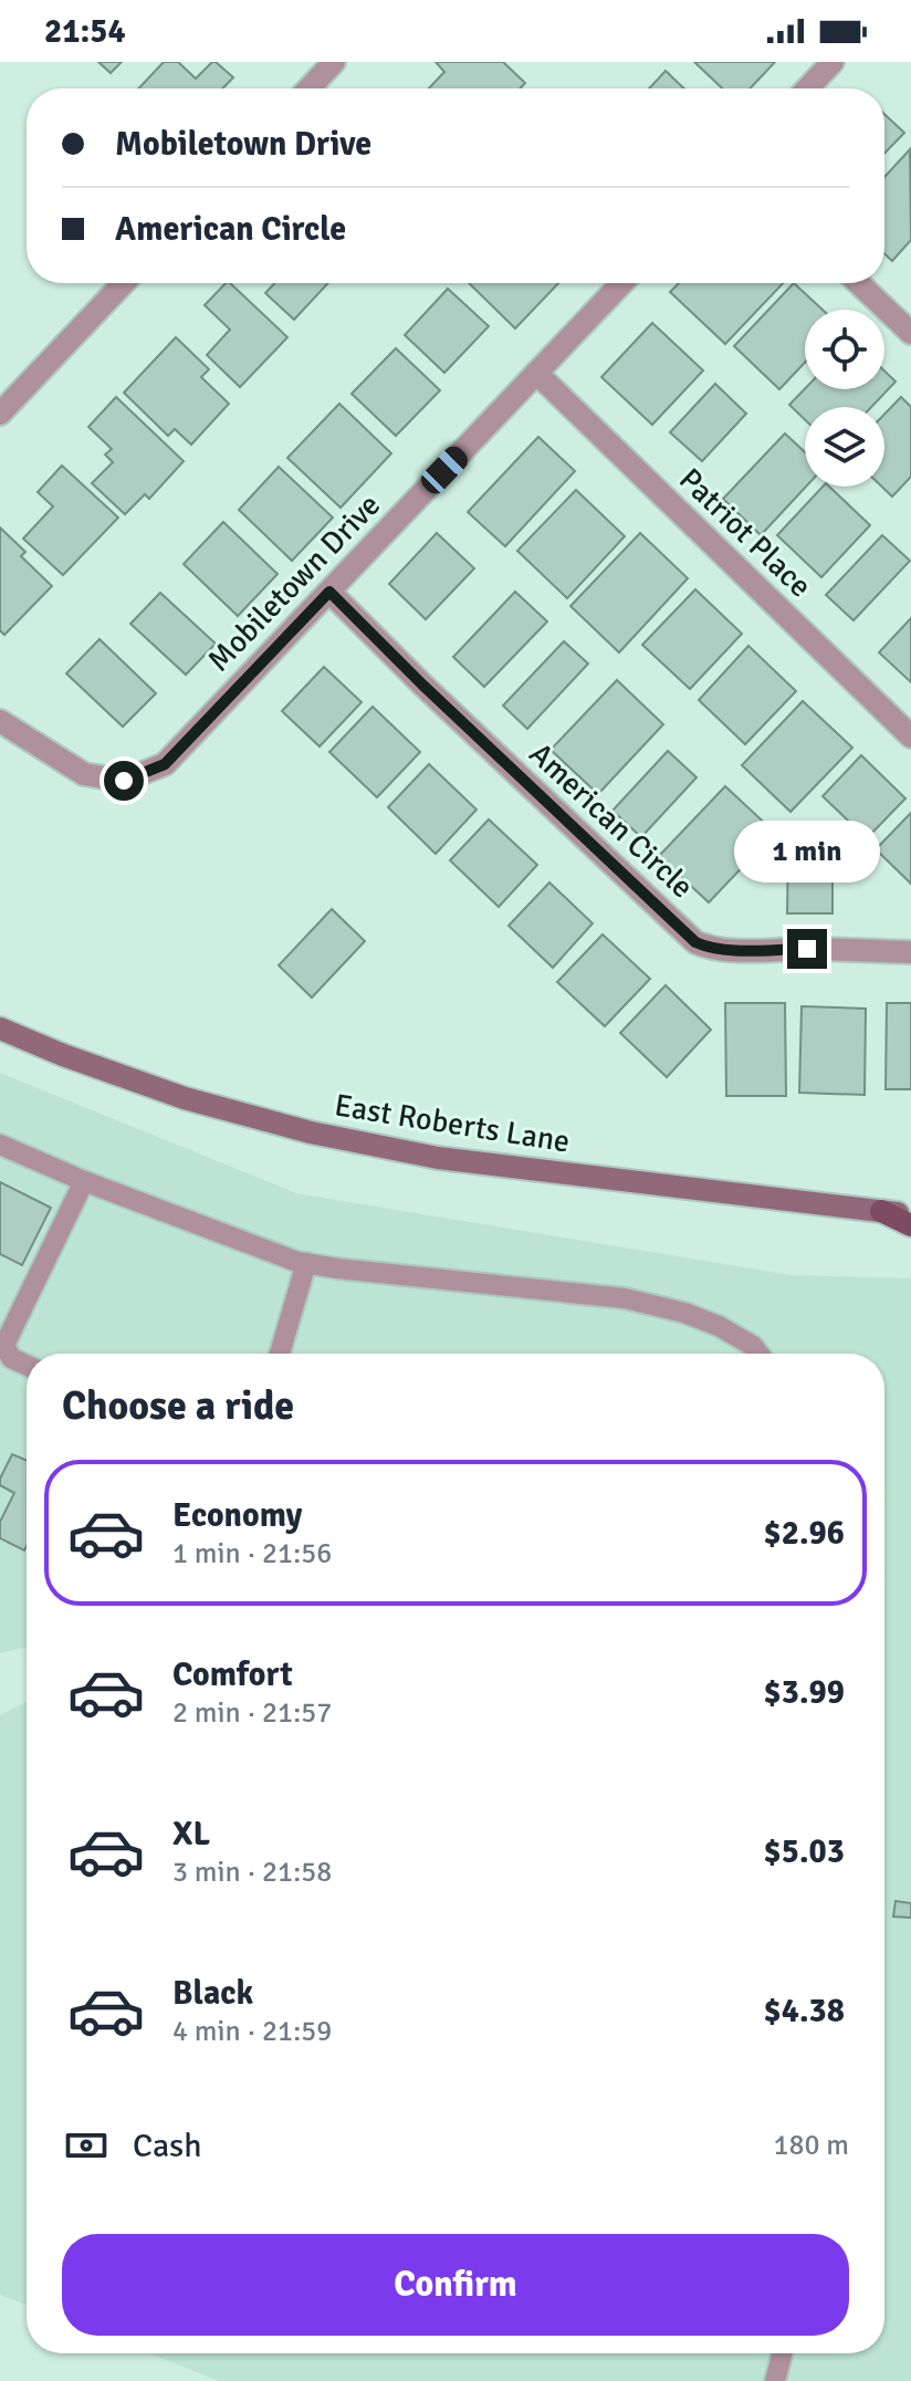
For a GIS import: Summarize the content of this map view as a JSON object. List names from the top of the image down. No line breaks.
{"streets":{"main road":["East Roberts Lane"],"street":["Patriot Place","Mobiletown Drive","American Circle"]},"crossings":[["Patriot Place","Mobiletown Drive"],["Mobiletown Drive","American Circle"]],"page":{"status":"21:54","banner":["Mobiletown Drive","American Circle"],"bubble":"1 min","heading":"Choose a ride","list":[{"name":"Economy","note":"1 min · 21:56","value":"$2.96"},{"name":"Comfort","note":"2 min · 21:57","value":"$3.99"},{"name":"XL","note":"3 min · 21:58","value":"$5.03"},{"name":"Black","note":"4 min · 21:59","value":"$4.38"}],"pay":["Cash","180 m"],"buttons":"Confirm"}}
